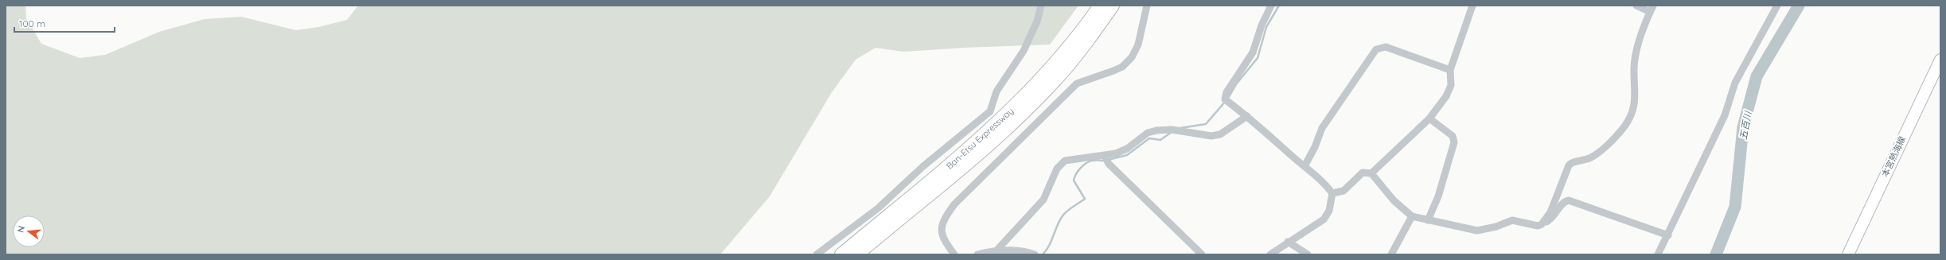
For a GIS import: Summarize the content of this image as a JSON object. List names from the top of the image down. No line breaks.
{"streets":{"highway":["Ban-Etsu Expressway"],"main road":["本宮熱海線"]},"water":["五百川"],"scale_bar":"100 m","north":"left"}
